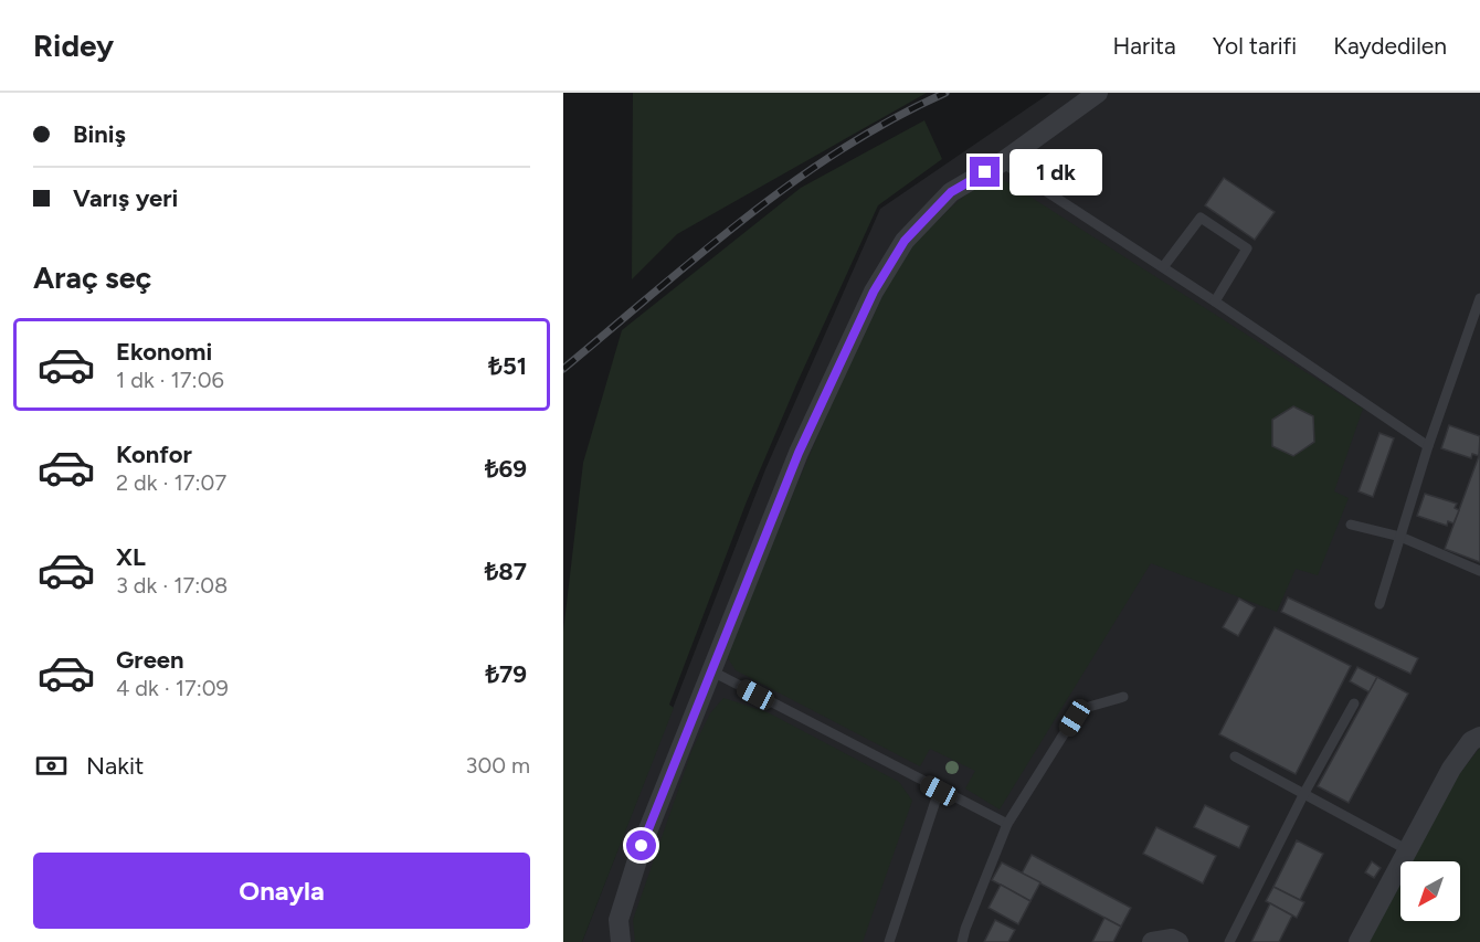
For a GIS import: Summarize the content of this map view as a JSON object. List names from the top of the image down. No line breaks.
{"north":"bottom left","page":{"header":"Ridey","nav":["Harita","Yol tarifi","Kaydedilen"],"banner":["Biniş","Varış yeri"],"bubble":"1 dk","heading":"Araç seç","list":[{"name":"Ekonomi","note":"1 dk · 17:06","value":"₺51"},{"name":"Konfor","note":"2 dk · 17:07","value":"₺69"},{"name":"XL","note":"3 dk · 17:08","value":"₺87"},{"name":"Green","note":"4 dk · 17:09","value":"₺79"}],"pay":["Nakit","300 m"],"buttons":"Onayla"}}
